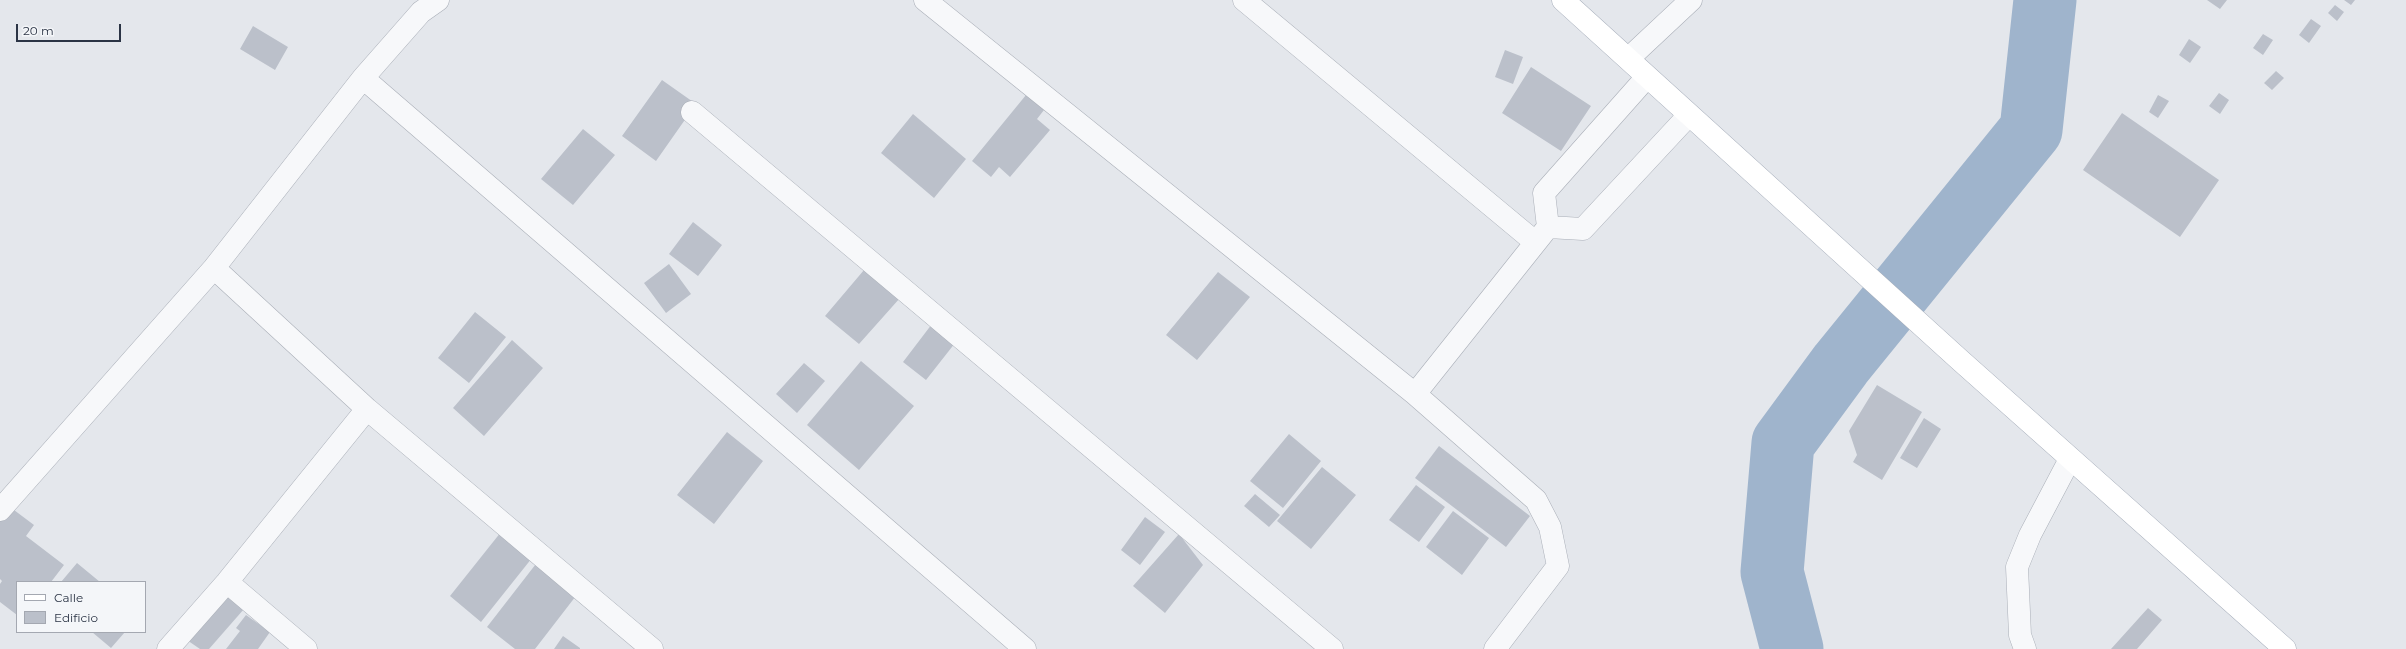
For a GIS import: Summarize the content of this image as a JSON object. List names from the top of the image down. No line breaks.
{"legend":["Calle","Edificio"],"scale_bar":"20 m"}
